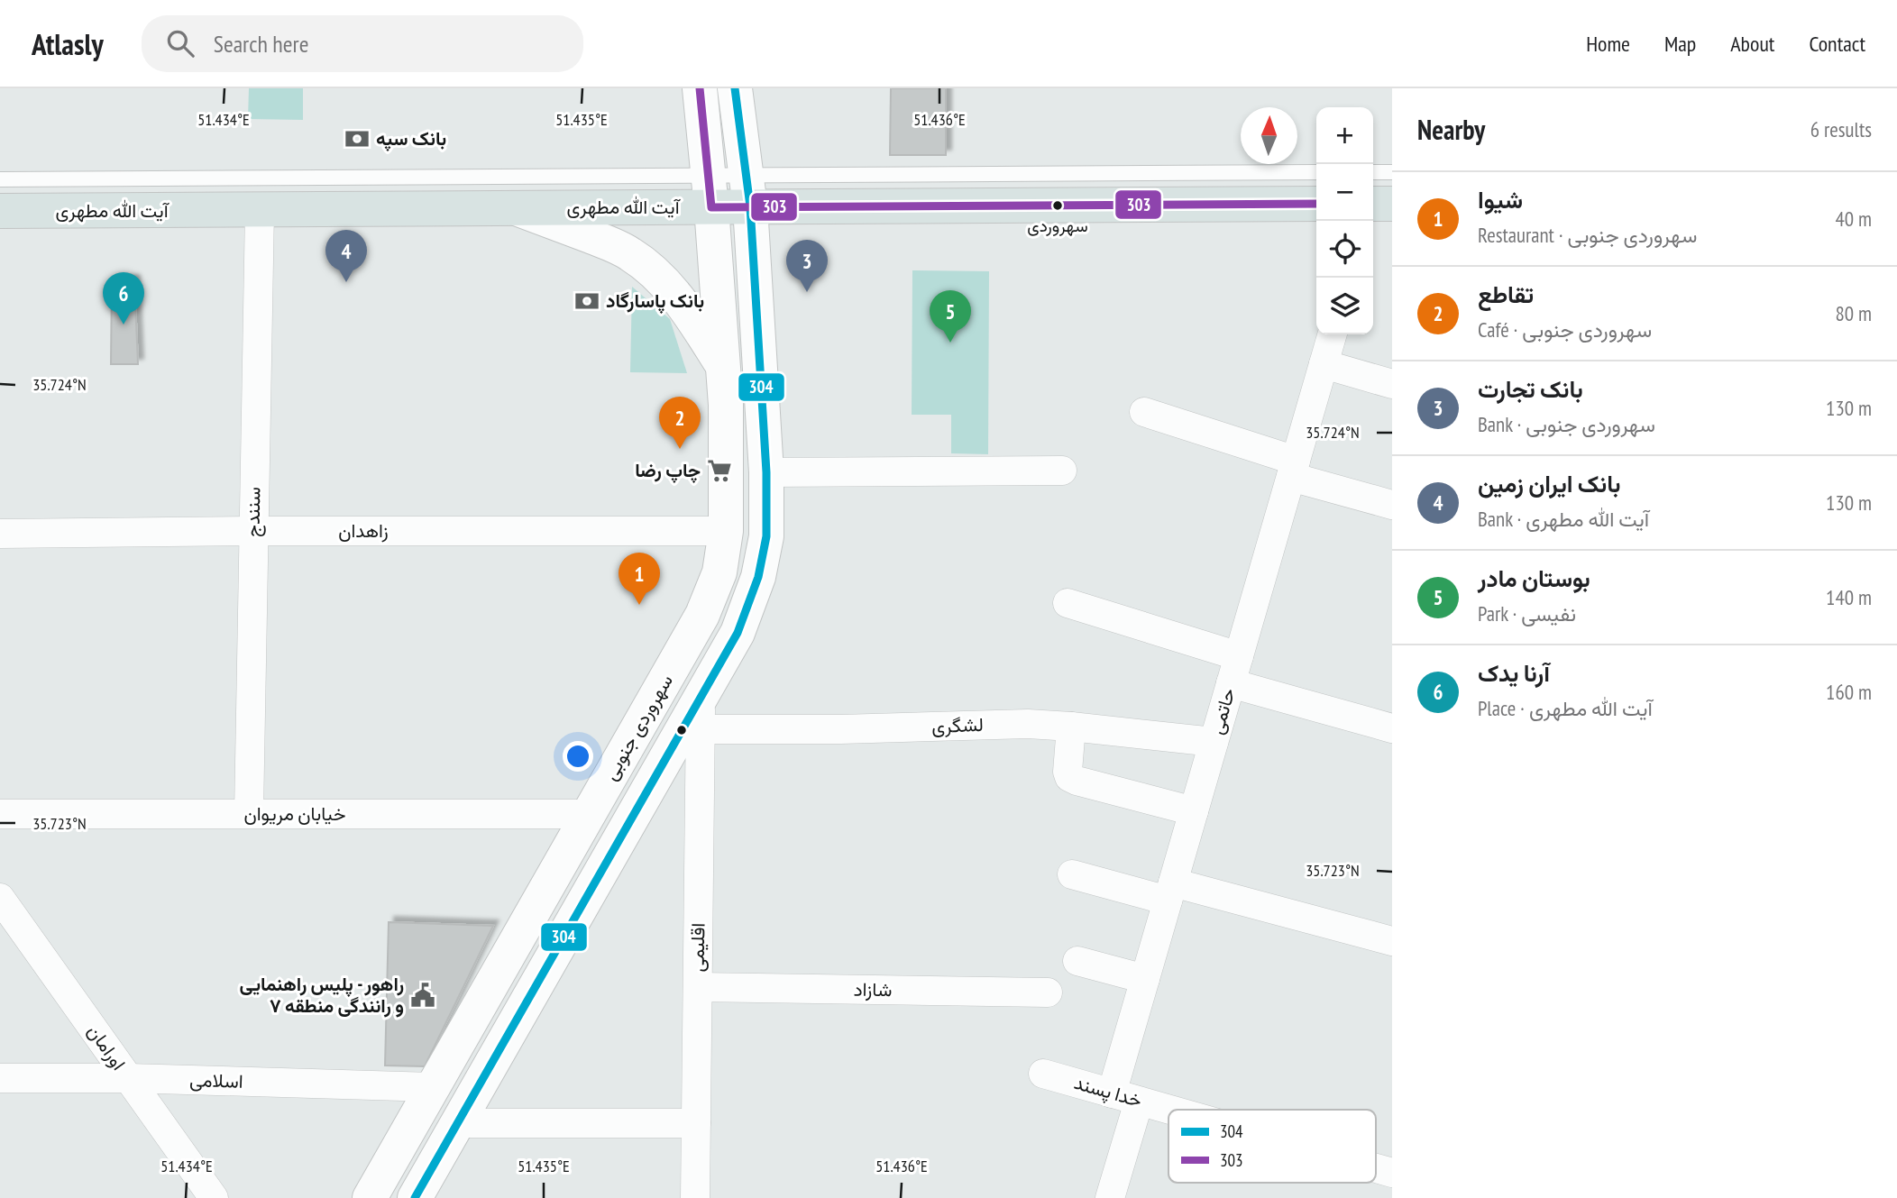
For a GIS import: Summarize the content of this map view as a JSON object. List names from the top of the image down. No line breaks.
{"streets":{"main road":["آیت الله مطهری","سهروردی جنوبی"],"street":["سنندج","زاهدان","حاتمی","لشگری","خیابان مریوان","اقلیمی","شازاد","اورامان","اسلامی","خدا پسند"]},"crossings":[["آیت الله مطهری","سنندج"],["آیت الله مطهری","سهروردی جنوبی"],["سنندج","زاهدان"],["سنندج","خیابان مریوان"],["زاهدان","سهروردی جنوبی"],["حاتمی","لشگری"],["حاتمی","خدا پسند"],["لشگری","سهروردی جنوبی"],["لشگری","اقلیمی"],["سهروردی جنوبی","خیابان مریوان"],["سهروردی جنوبی","اقلیمی"],["سهروردی جنوبی","اسلامی"],["اقلیمی","شازاد"],["اورامان","اسلامی"]],"places":{"bank":["بانک سپه","بانک پاسارگاد"],"other":["سهروردی"],"supermarket":["چاپ رضا"],"public building":["راهور - پلیس راهنمایی و رانندگی منطقه ۷"]},"lines":["transit line 304","transit line 303"],"legend":["304","303"],"north":"top","page":{"header":"Atlasly","search":"Search here","nav":["Home","Map","About","Contact"],"heading":["Nearby","6 results"],"map_buttons":["+","−"],"list":[{"mark":"1","name":"شیوا","note":"Restaurant · سهروردی جنوبی","value":"40 m"},{"mark":"2","name":"تقاطع","note":"Café · سهروردی جنوبی","value":"80 m"},{"mark":"3","name":"بانک تجارت","note":"Bank · سهروردی جنوبی","value":"130 m"},{"mark":"4","name":"بانک ایران زمین","note":"Bank · آیت الله مطهری","value":"130 m"},{"mark":"5","name":"بوستان مادر","note":"Park · نفیسی","value":"140 m"},{"mark":"6","name":"آرنا یدک","note":"Place · آیت الله مطهری","value":"160 m"}],"pins":["4","3","6","5","2","1"]},"coordinates":["51.434°E","51.435°E","51.436°E","35.724°N","35.723°N"]}
